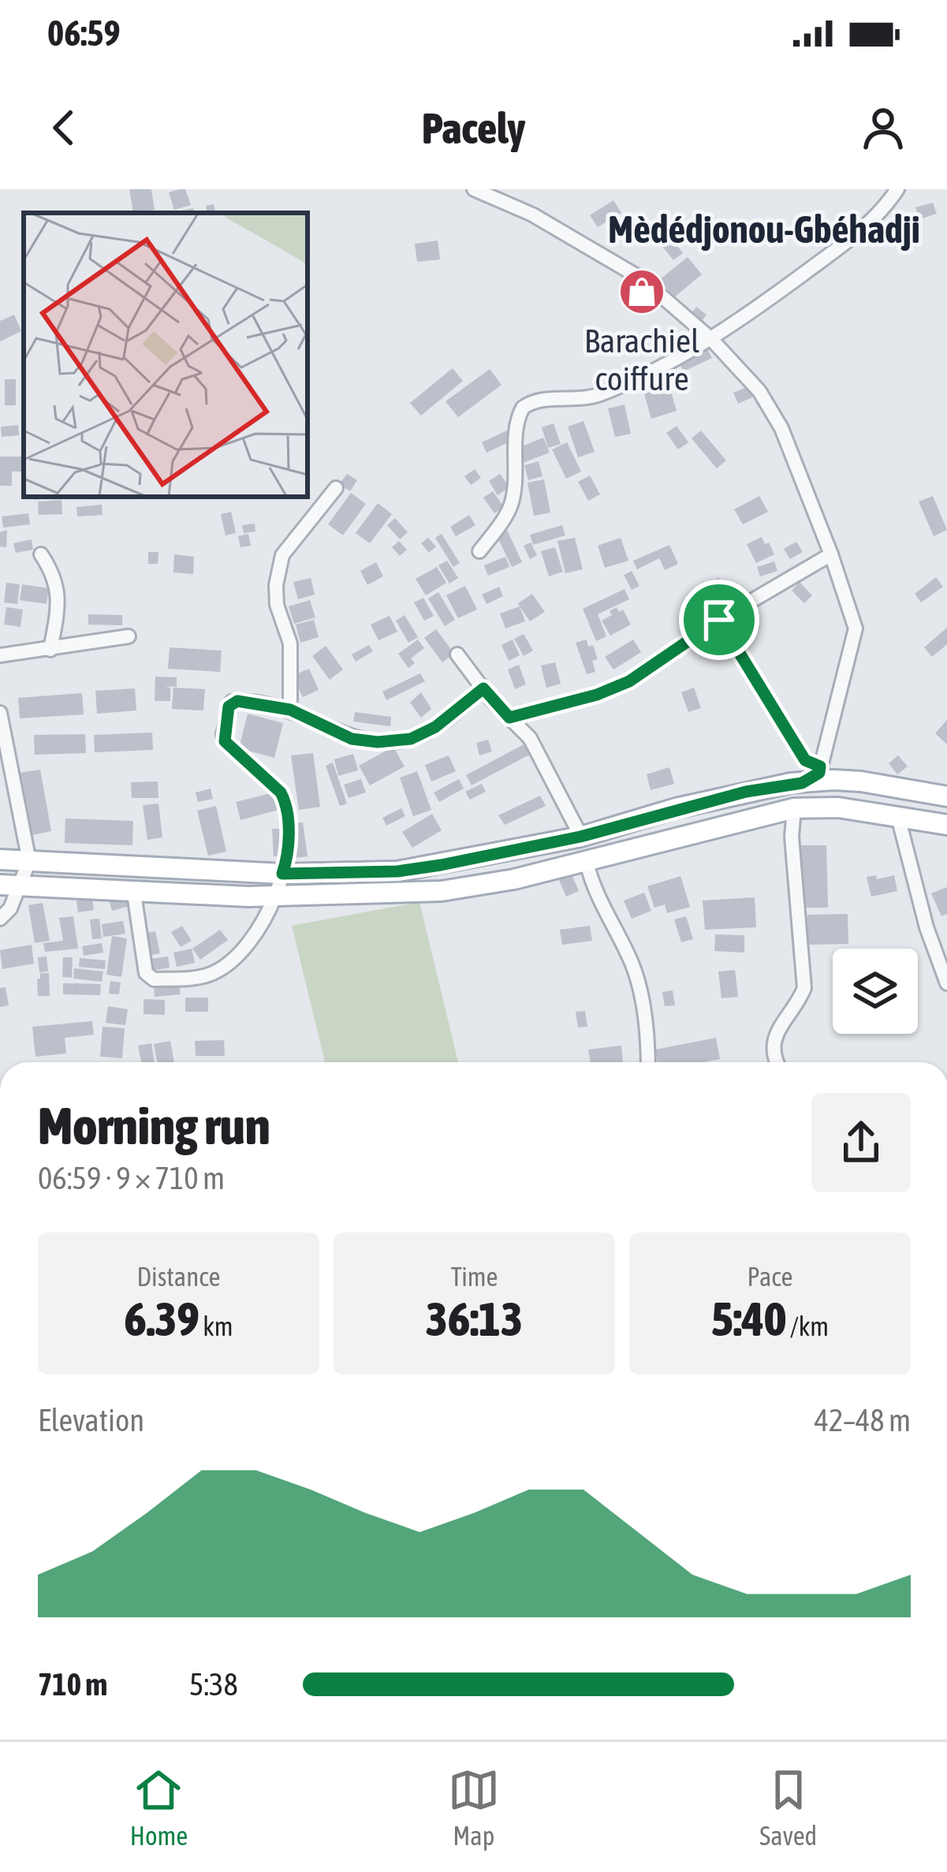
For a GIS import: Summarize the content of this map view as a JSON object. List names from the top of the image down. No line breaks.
{"districts":["Mèdédjonou-Gbéhadji"],"places":{"shop":["Barachiel coiffure"]},"page":{"status":"06:59","header":"Pacely","heading":["Morning run","06:59 · 9 × 710 m"],"stats":[["Distance","6.39 km"],["Time","36:13"],["Pace","5:40 /km"]],"chart":["Elevation","42–48 m"],"list":[{"name":"710 m","note":"5:38"}],"tabs":["Home","Map","Saved"]}}
